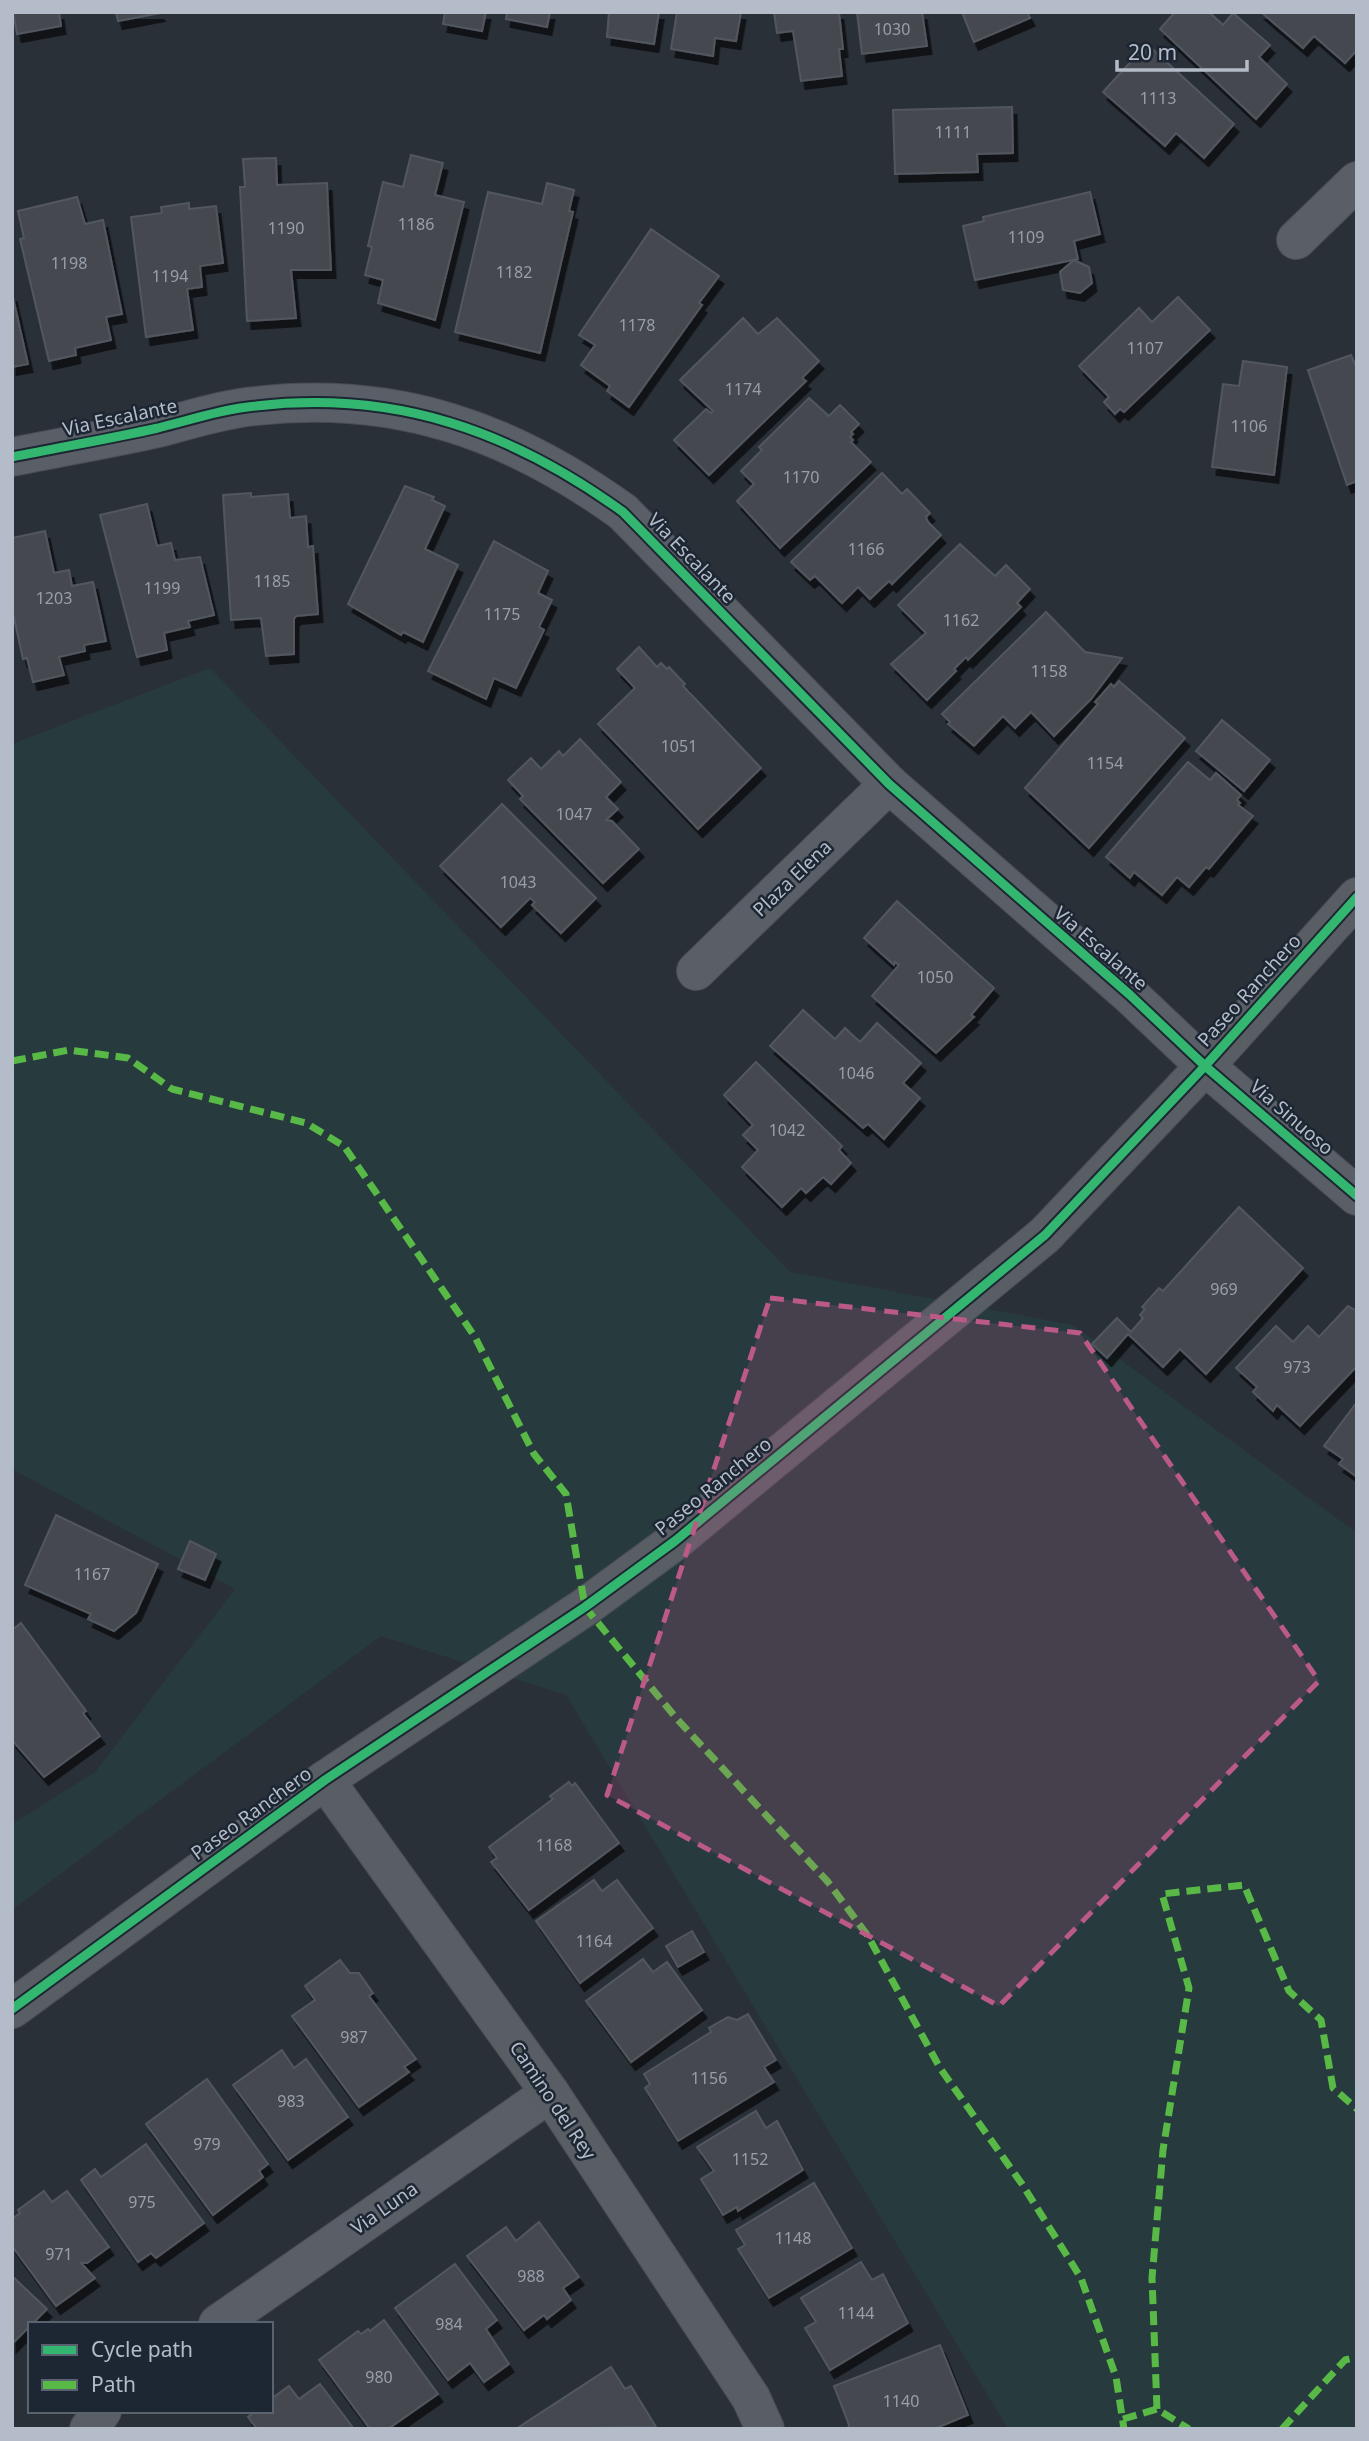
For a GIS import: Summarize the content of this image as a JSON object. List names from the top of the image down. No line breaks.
{"streets":{"main road":["Paseo Ranchero","Camino del Rey"],"street":["Via Escalante","Plaza Elena","Via Sinuoso","Via Luna"]},"crossings":[["Via Escalante","Plaza Elena"],["Via Escalante","Paseo Ranchero"],["Via Escalante","Via Sinuoso"],["Paseo Ranchero","Via Sinuoso"],["Paseo Ranchero","Camino del Rey"],["Camino del Rey","Via Luna"]],"house_numbers":["1030","1113","1111","1186","1190","1109","1198","1182","1194","1178","1107","1174","1106","1170","1166","1185","1199","1203","1175","1162","1158","1051","1154","1047","1043","1050","1046","1042","969","973","1167","1168","1164","987","1156","983","979","1152","975","1148","971","988","1144","984","980","1140"],"legend":["Cycle path","Path"],"scale_bar":"20 m"}
